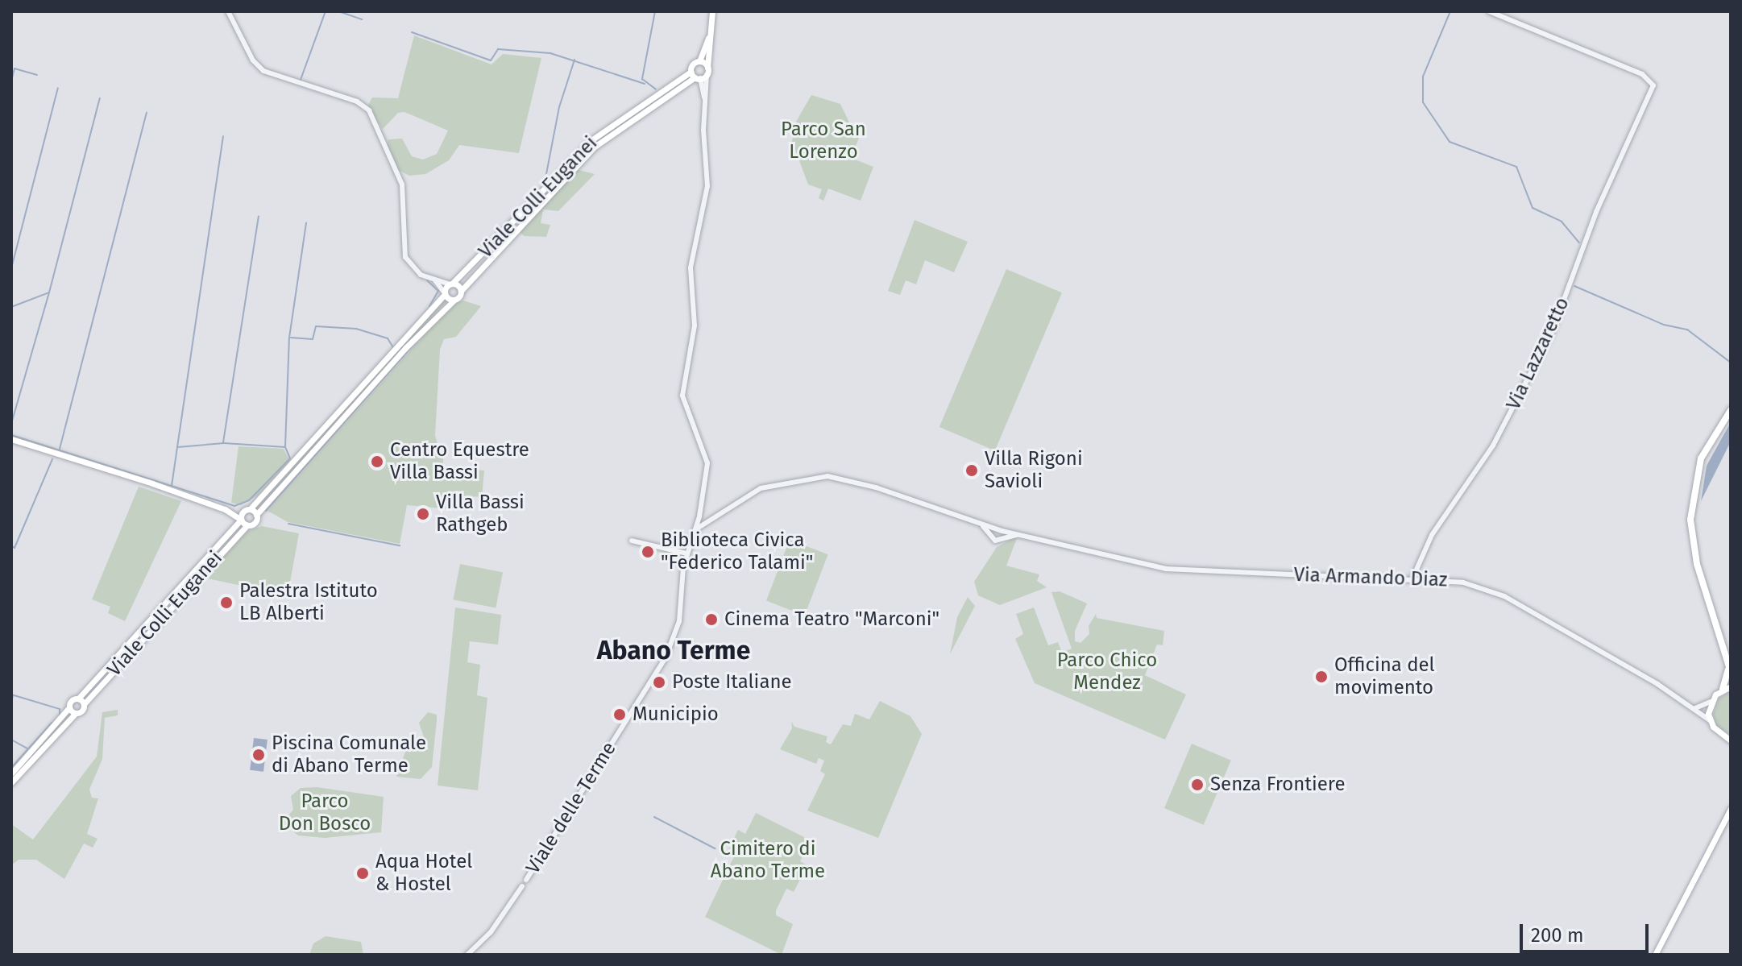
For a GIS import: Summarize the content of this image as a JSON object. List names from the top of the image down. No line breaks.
{"streets":{"main road":["Viale Colli Euganei"],"street":["Via Lazzaretto","Via Armando Diaz","Viale delle Terme"]},"crossings":[["Via Lazzaretto","Via Armando Diaz"],["Via Armando Diaz","Viale delle Terme"]],"districts":["Abano Terme"],"parks":["Parco San Lorenzo","Parco Chico Mendez","Parco Don Bosco","Cimitero di Abano Terme"],"places":["Centro Equestre Villa Bassi","Villa Rigoni Savioli","Villa Bassi Rathgeb","Biblioteca Civica \"Federico Talami\"","Palestra Istituto LB Alberti","Cinema Teatro \"Marconi\"","Officina del movimento","Poste Italiane","Municipio","Piscina Comunale di Abano Terme","Senza Frontiere","Aqua Hotel & Hostel"],"scale_bar":"200 m"}
